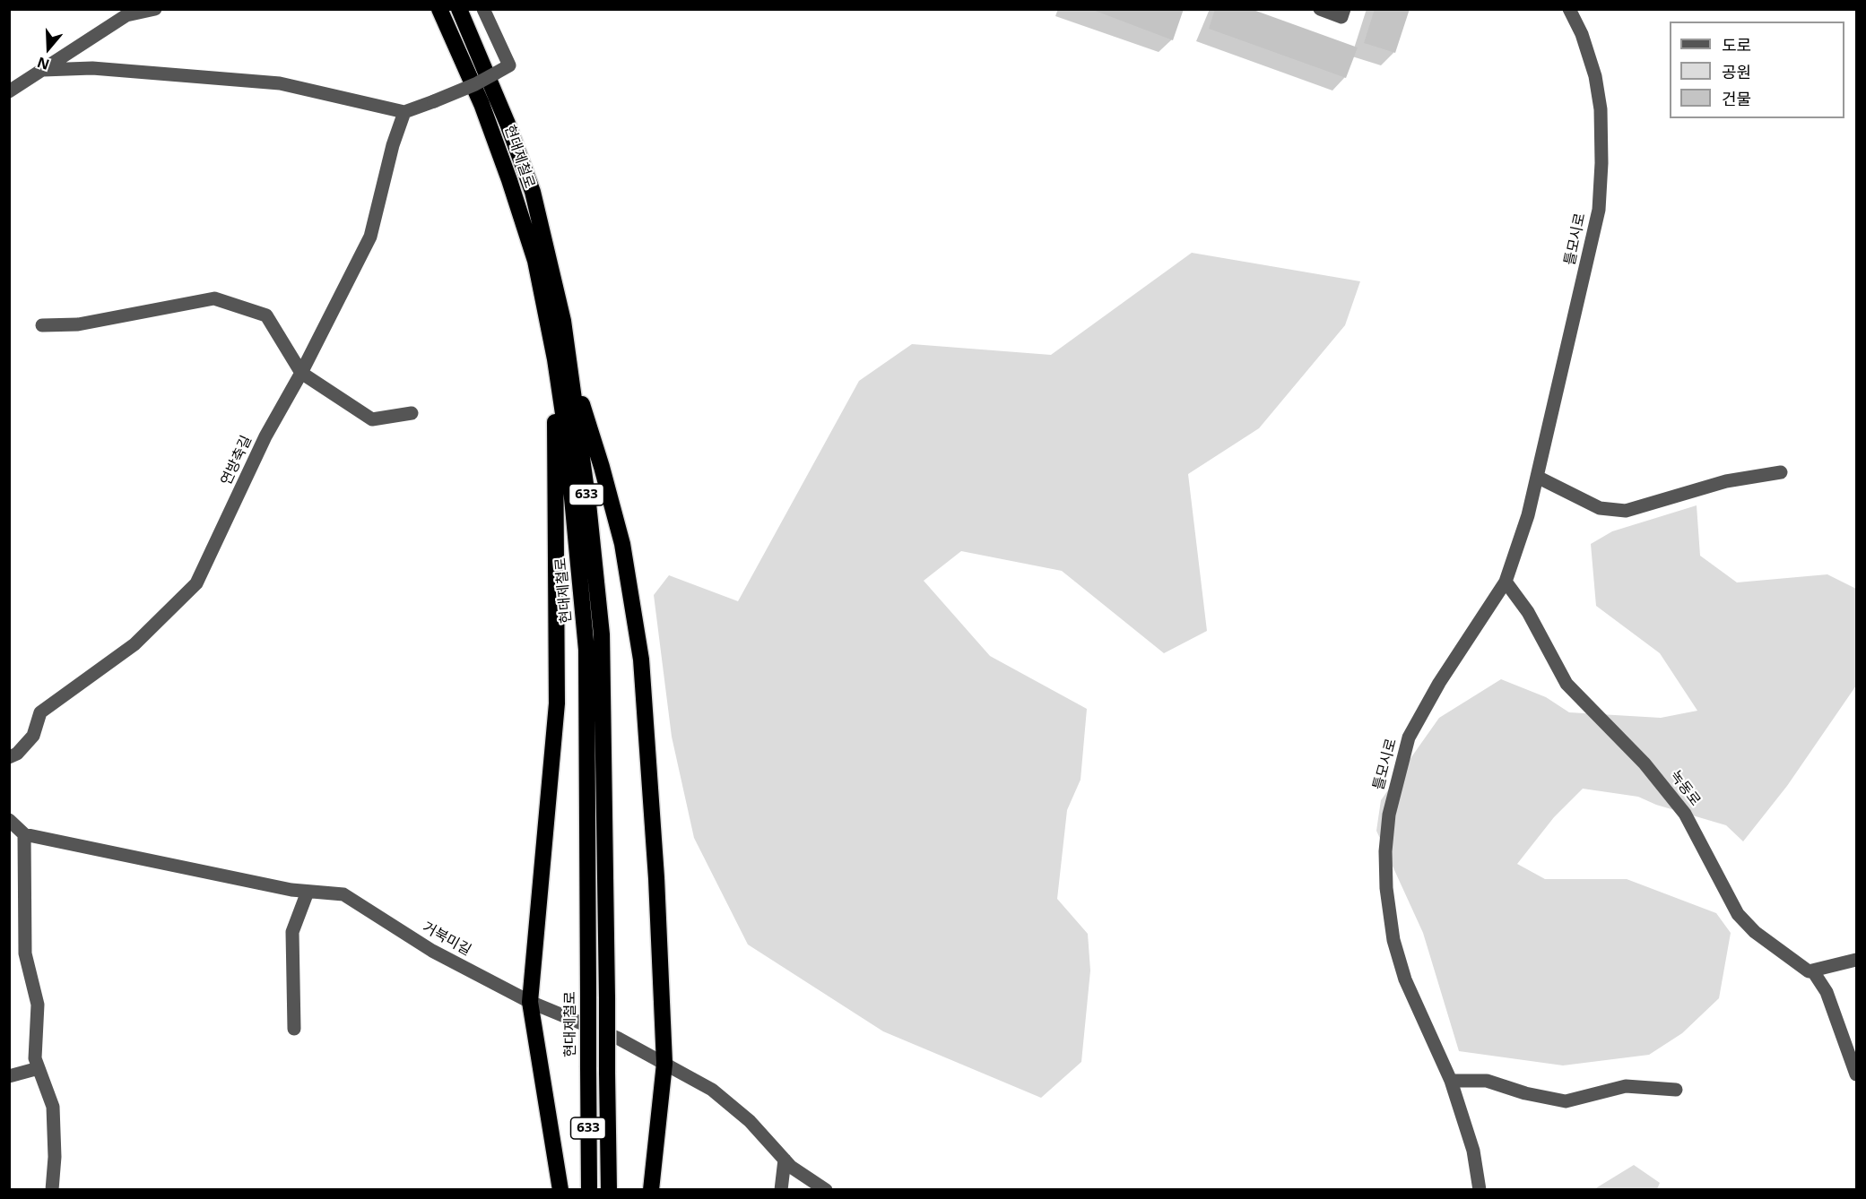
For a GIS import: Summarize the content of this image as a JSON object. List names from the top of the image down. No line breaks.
{"streets":{"highway":["현대제철로","633"],"street":["틀모시로","연방축길","녹동로","거북미길"]},"crossings":[["틀모시로","녹동로"]],"legend":["도로","공원","건물"],"north":"bottom"}
